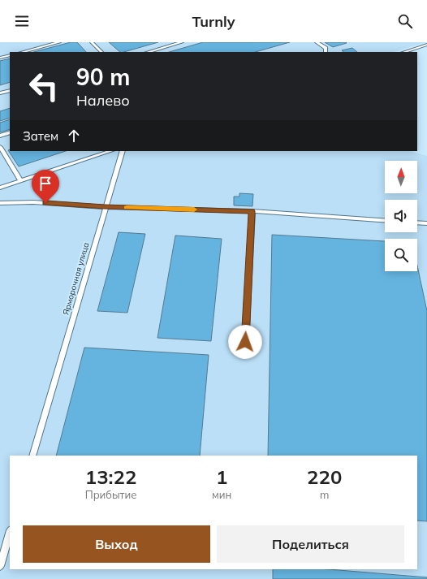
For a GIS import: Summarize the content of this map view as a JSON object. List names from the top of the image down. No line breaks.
{"streets":{"lane":["Ярморочная улица"]},"north":"top","page":{"header":"Turnly","turn":["90 m","Налево"],"then":"Затем","eta":["13:22","Прибытие","1","мин","220","m"],"buttons":["Выход","Поделиться"]}}
